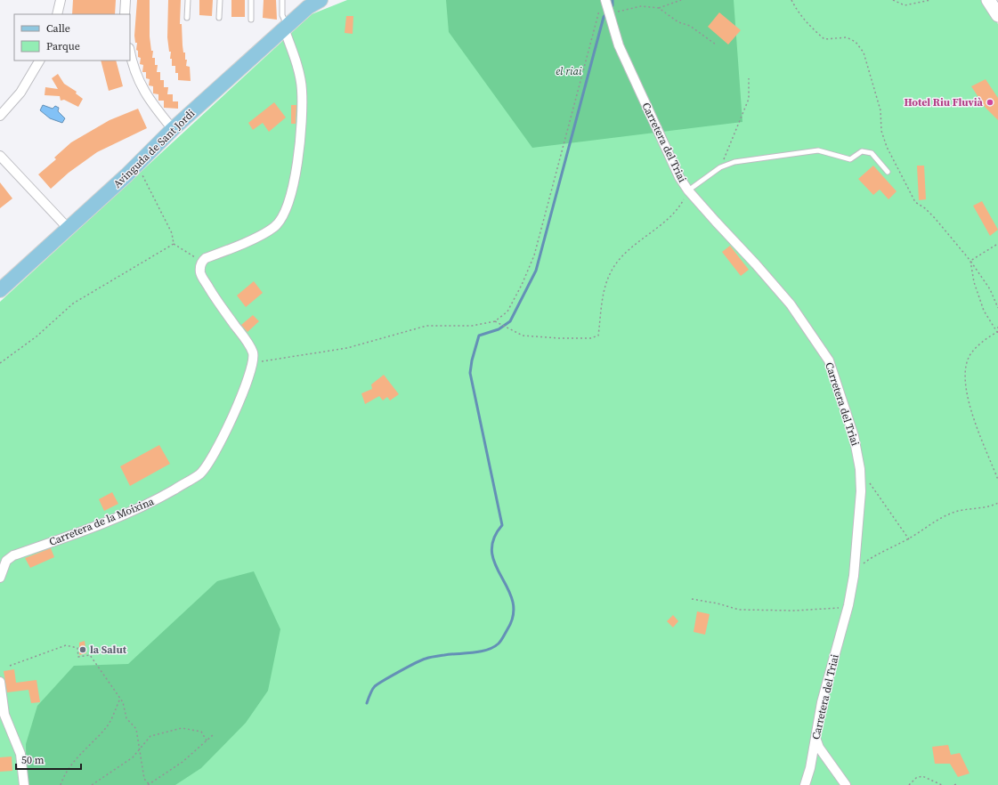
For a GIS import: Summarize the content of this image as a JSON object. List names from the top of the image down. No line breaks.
{"streets":{"main road":["Avinguda de Sant Jordi"],"street":["Carretera del Triai","Carretera de la Moixina"]},"parks":["el riai"],"places":["Hotel Riu Fluvià","la Salut"],"legend":["Calle","Parque"],"scale_bar":"50 m"}
